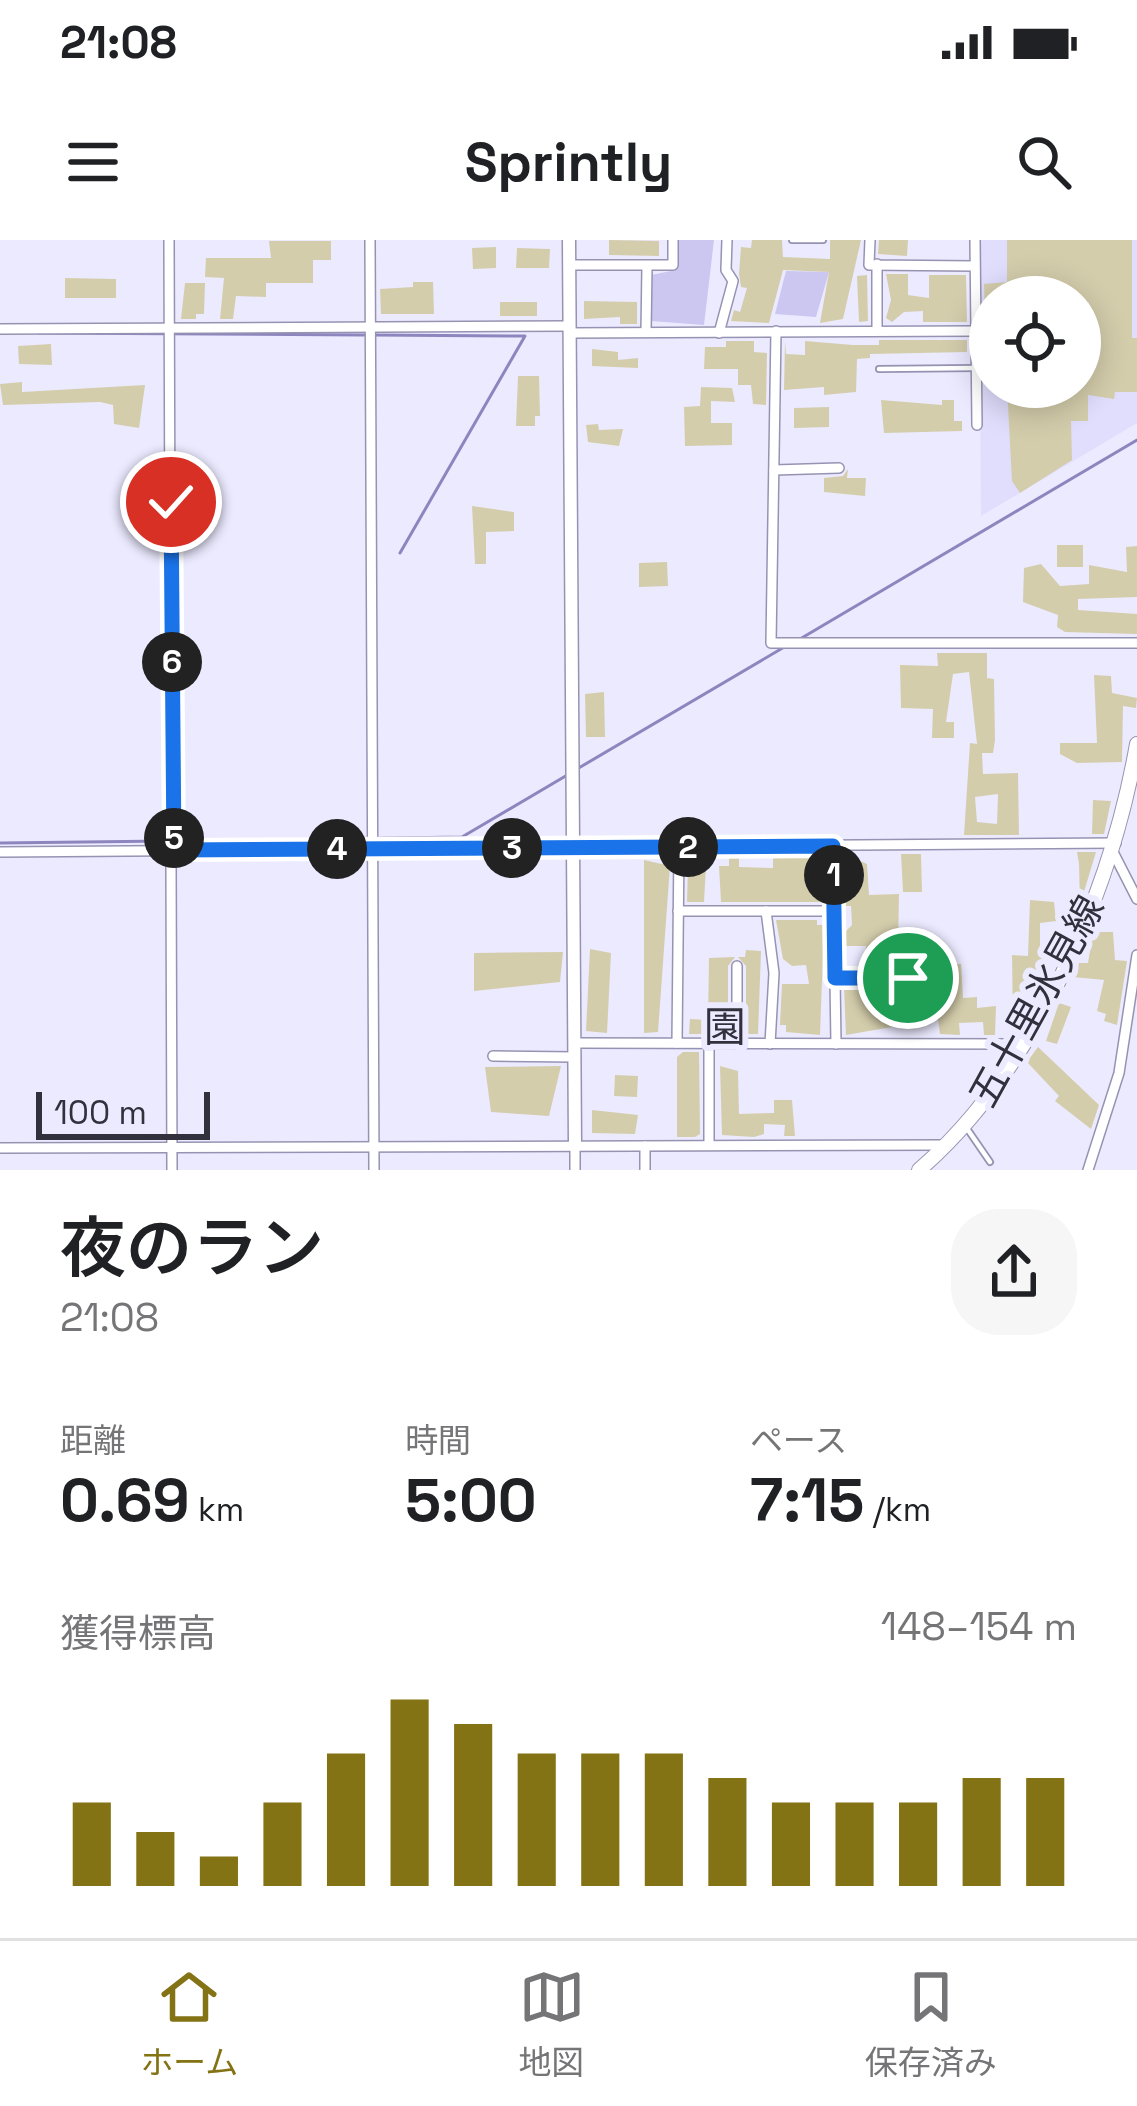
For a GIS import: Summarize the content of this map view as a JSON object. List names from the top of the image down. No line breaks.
{"streets":{"main road":["五十里氷見線"]},"districts":["園"],"scale_bar":"100 m","page":{"status":"21:08","header":"Sprintly","pins":["6","5","2","3","4","1"],"scale":"100 m","heading":["夜のラン","21:08"],"stats":[["距離","0.69 km"],["時間","5:00"],["ペース","7:15 /km"]],"chart":["獲得標高","148–154 m"],"tabs":["ホーム","地図","保存済み"]}}
